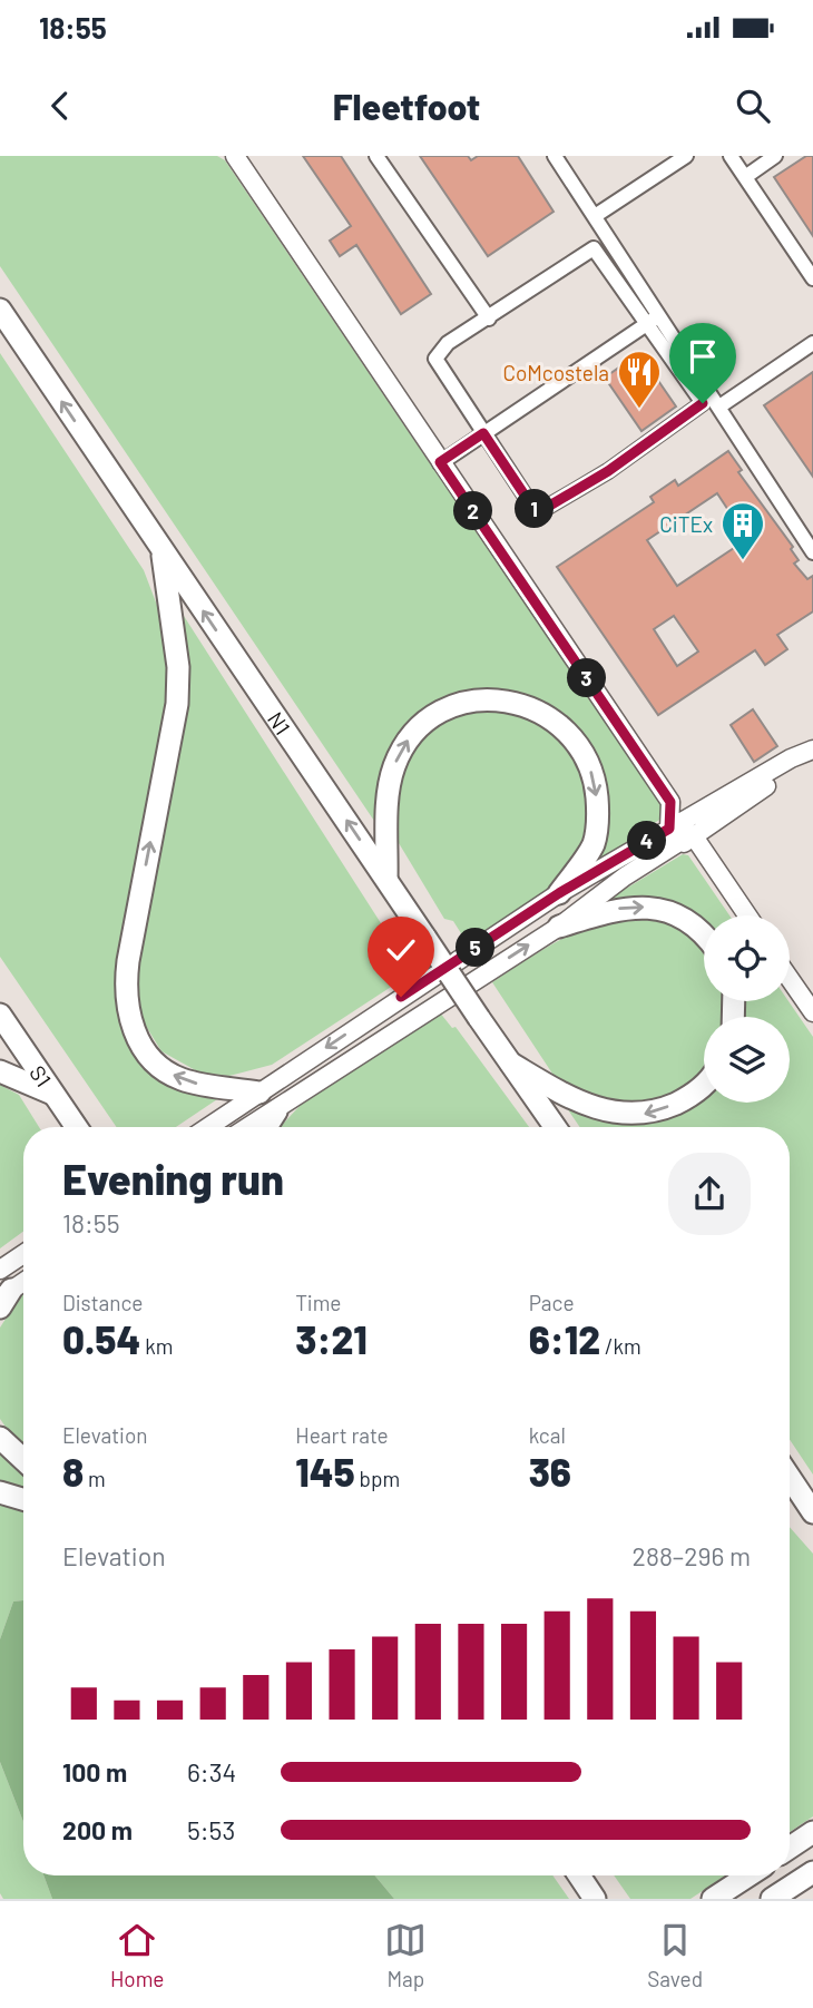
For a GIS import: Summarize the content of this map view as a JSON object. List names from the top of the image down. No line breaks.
{"streets":{"highway":["N1","S1"]},"one_way":["N1"],"places":{"restaurant":["CoMcostela"],"building":["CiTEx"]},"page":{"status":"18:55","header":"Fleetfoot","pins":["1","2","3","4","5"],"heading":["Evening run","18:55"],"stats":[["Distance","0.54 km"],["Time","3:21"],["Pace","6:12 /km"],["Elevation","8 m"],["Heart rate","145 bpm"],["kcal","36"]],"chart":["Elevation","288–296 m"],"list":[{"name":"100 m","note":"6:34"},{"name":"200 m","note":"5:53"}],"tabs":["Home","Map","Saved"]}}
